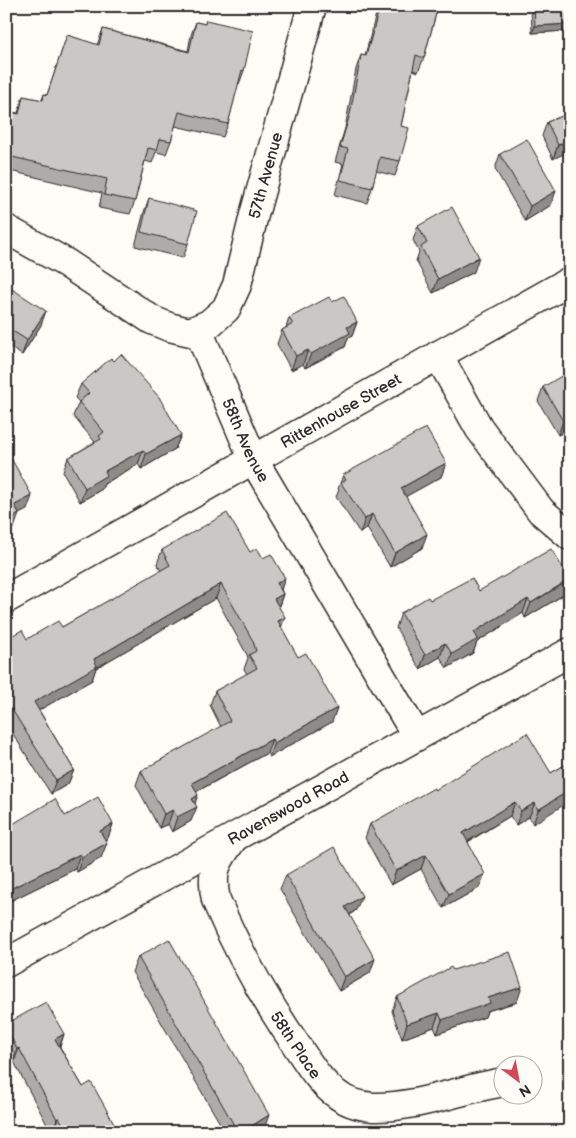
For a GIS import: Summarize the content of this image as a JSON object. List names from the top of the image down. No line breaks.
{"streets":{"street":["57th Avenue","Rittenhouse Street","58th Avenue","Ravenswood Road","58th Place"]},"crossings":[["57th Avenue","58th Avenue"],["Rittenhouse Street","58th Avenue"],["58th Avenue","Ravenswood Road"],["Ravenswood Road","58th Place"]],"north":"bottom right"}
